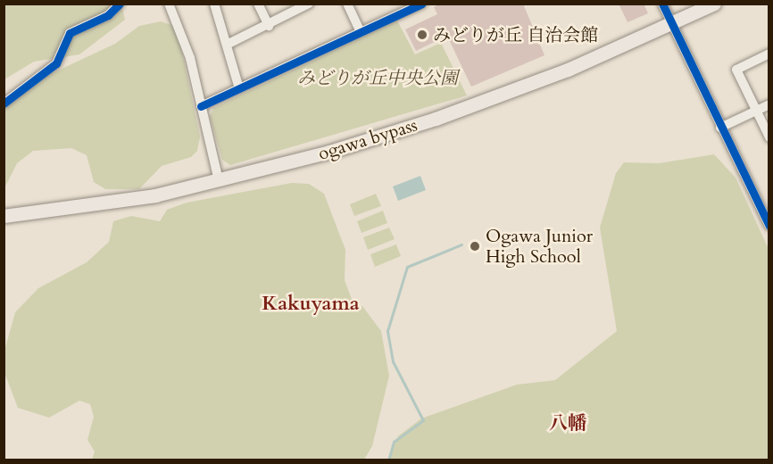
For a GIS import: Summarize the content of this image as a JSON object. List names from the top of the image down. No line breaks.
{"streets":{"highway":["ogawa bypass"]},"districts":["Kakuyama","八幡"],"parks":["みどりが丘中央公園"],"places":["みどりが丘 自治会館","Ogawa Junior High School"]}
